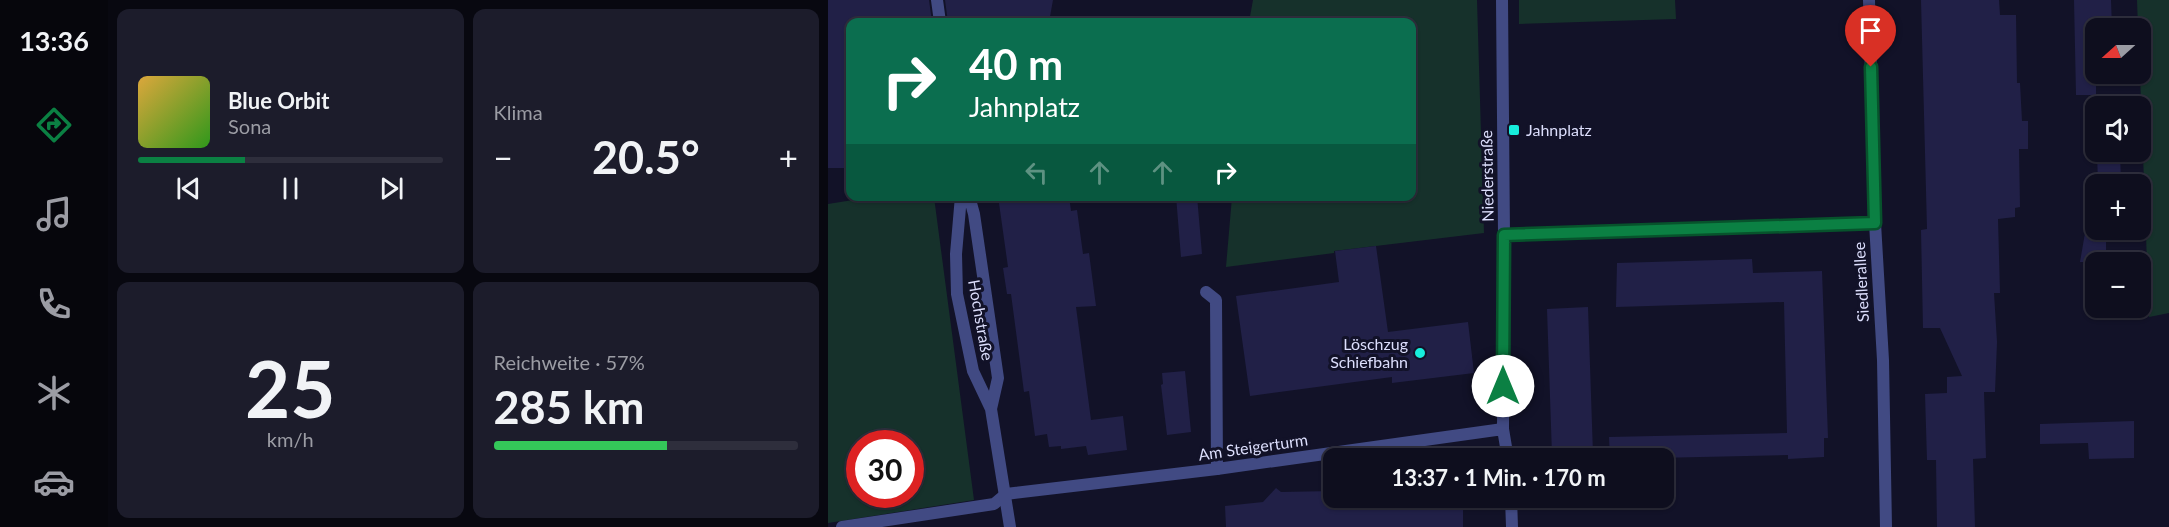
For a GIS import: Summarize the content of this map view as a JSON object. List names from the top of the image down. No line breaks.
{"streets":{"street":["Niederstraße","Siedlerallee","Hochstraße","Am Steigerturm"]},"crossings":[["Niederstraße","Am Steigerturm"],["Hochstraße","Am Steigerturm"]],"places":{"transit":["Jahnplatz"],"other":["Löschzug Schiefbahn"]},"north":"left","page":{"tabs":"13:36","tile":["Klima",["25","km/h"],["Reichweite · 57%","285 km"]],"map_buttons":["+","−"],"turn":["40 m","Jahnplatz"],"song":["Blue Orbit","Sona"],"heat":["−","20.5°","+"],"limit":"30","trip":"13:37 · 1 Min. · 170 m"}}
